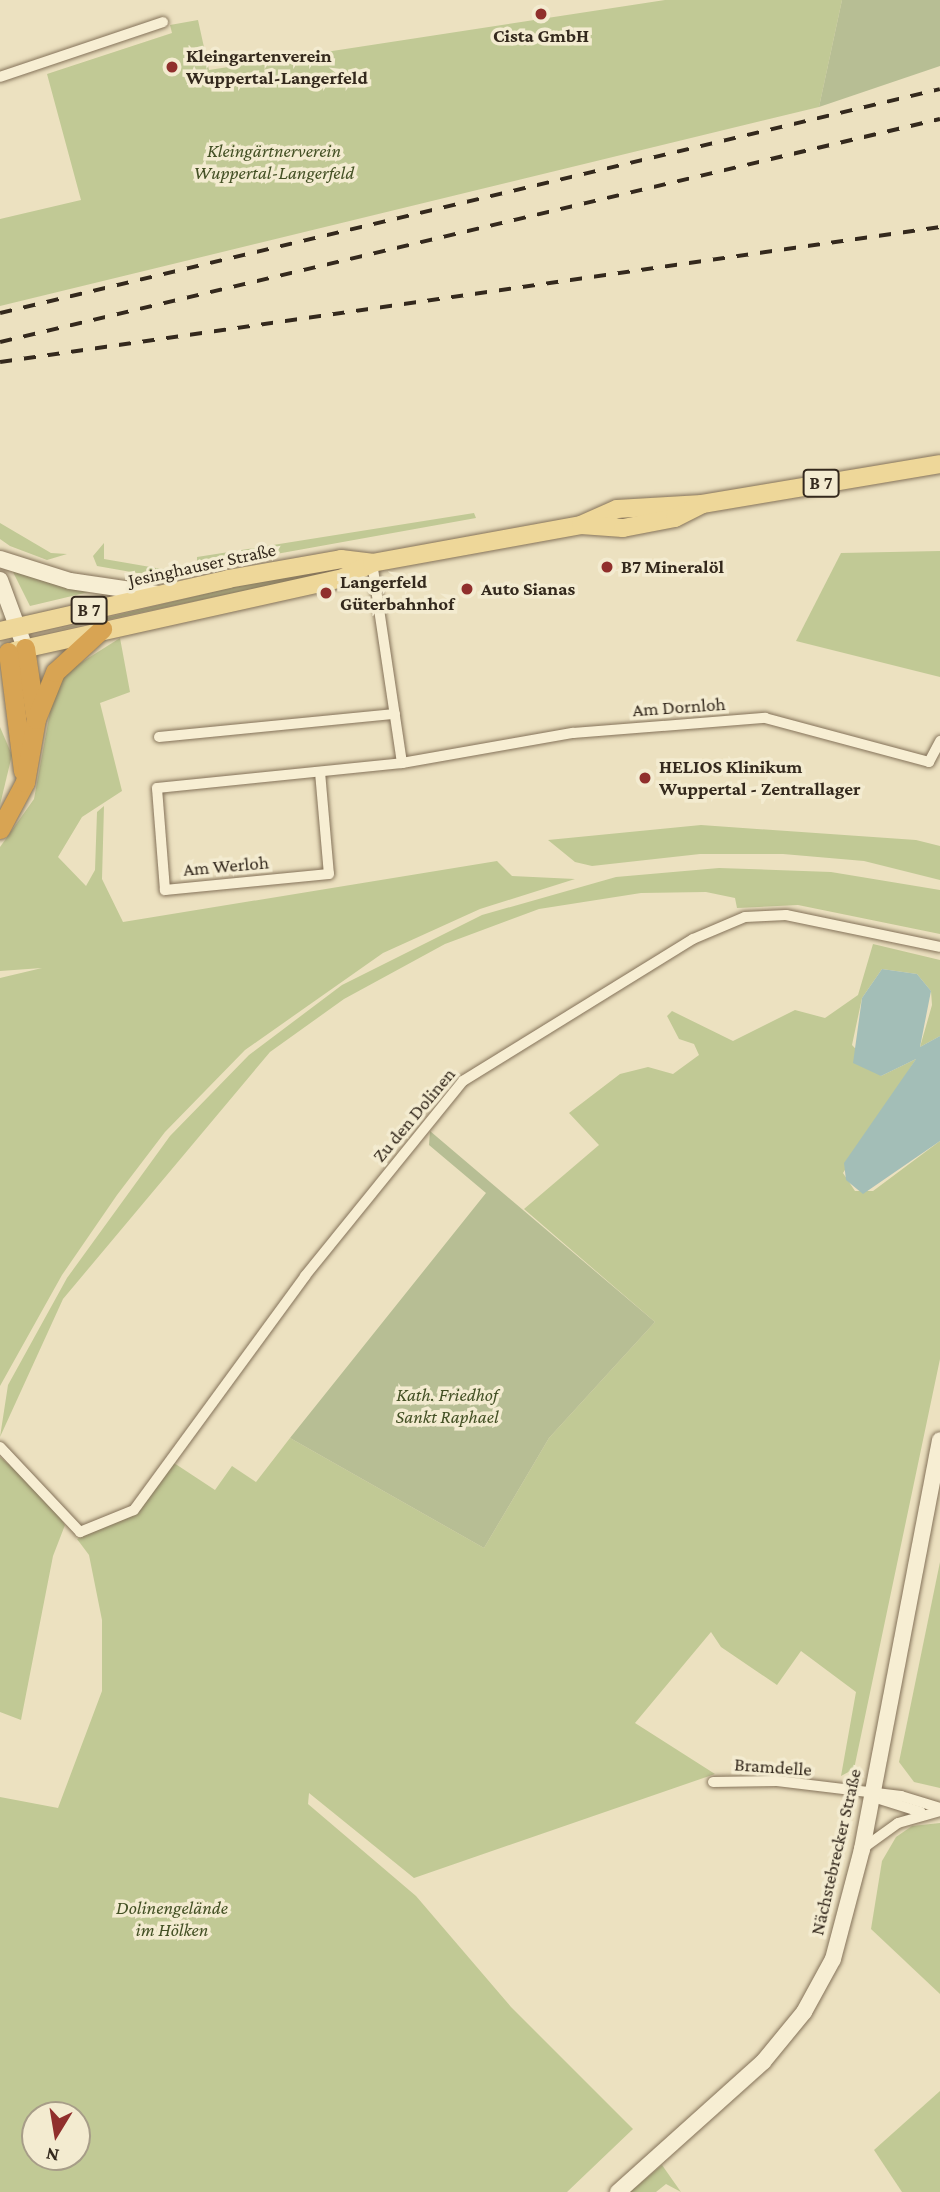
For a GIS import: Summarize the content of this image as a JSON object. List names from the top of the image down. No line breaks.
{"streets":{"main road":["B 7","Jesinghauser Straße","Nächstebrecker Straße"],"street":["Am Dornloh","Am Werloh","Zu den Dolinen","Bramdelle"]},"crossings":[["Am Dornloh","Am Werloh"],["Bramdelle","Nächstebrecker Straße"]],"parks":["Kleingärtnerverein Wuppertal-Langerfeld","Kath. Friedhof Sankt Raphael","Dolinengelände im Hölken"],"places":["Cista GmbH","Kleingartenverein Wuppertal-Langerfeld","B7 Mineralöl","Auto Sianas","Langerfeld Güterbahnhof","HELIOS Klinikum Wuppertal - Zentrallager"],"north":"bottom"}
